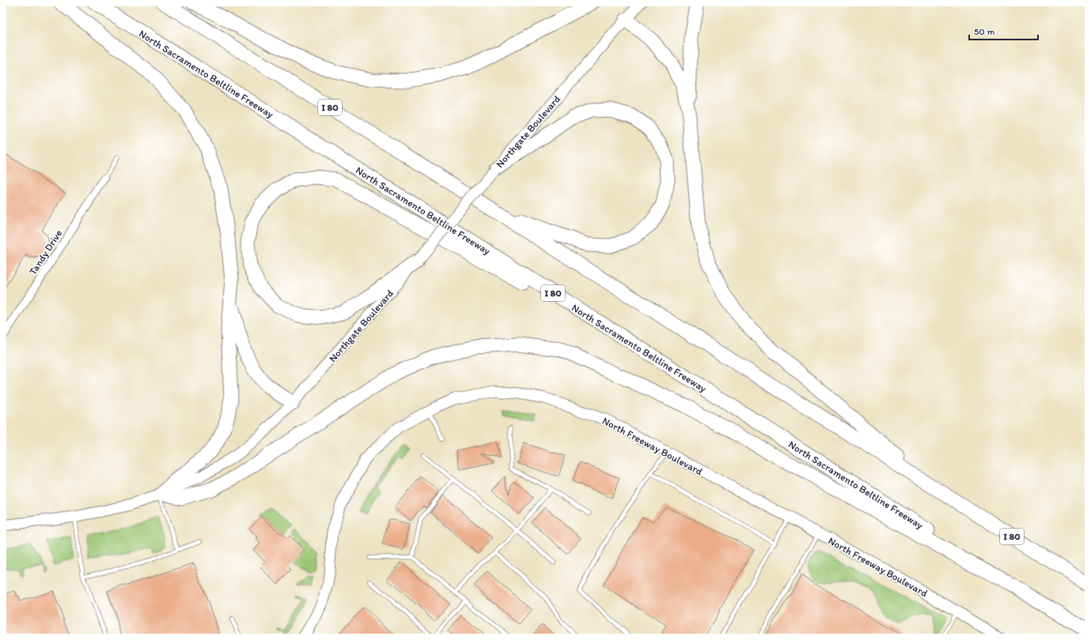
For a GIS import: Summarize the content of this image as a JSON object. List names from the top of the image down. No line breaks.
{"streets":{"highway":["North Sacramento Beltline Freeway","I 80"],"street":["Northgate Boulevard","Tandy Drive","North Freeway Boulevard"]},"scale_bar":"50 m"}
